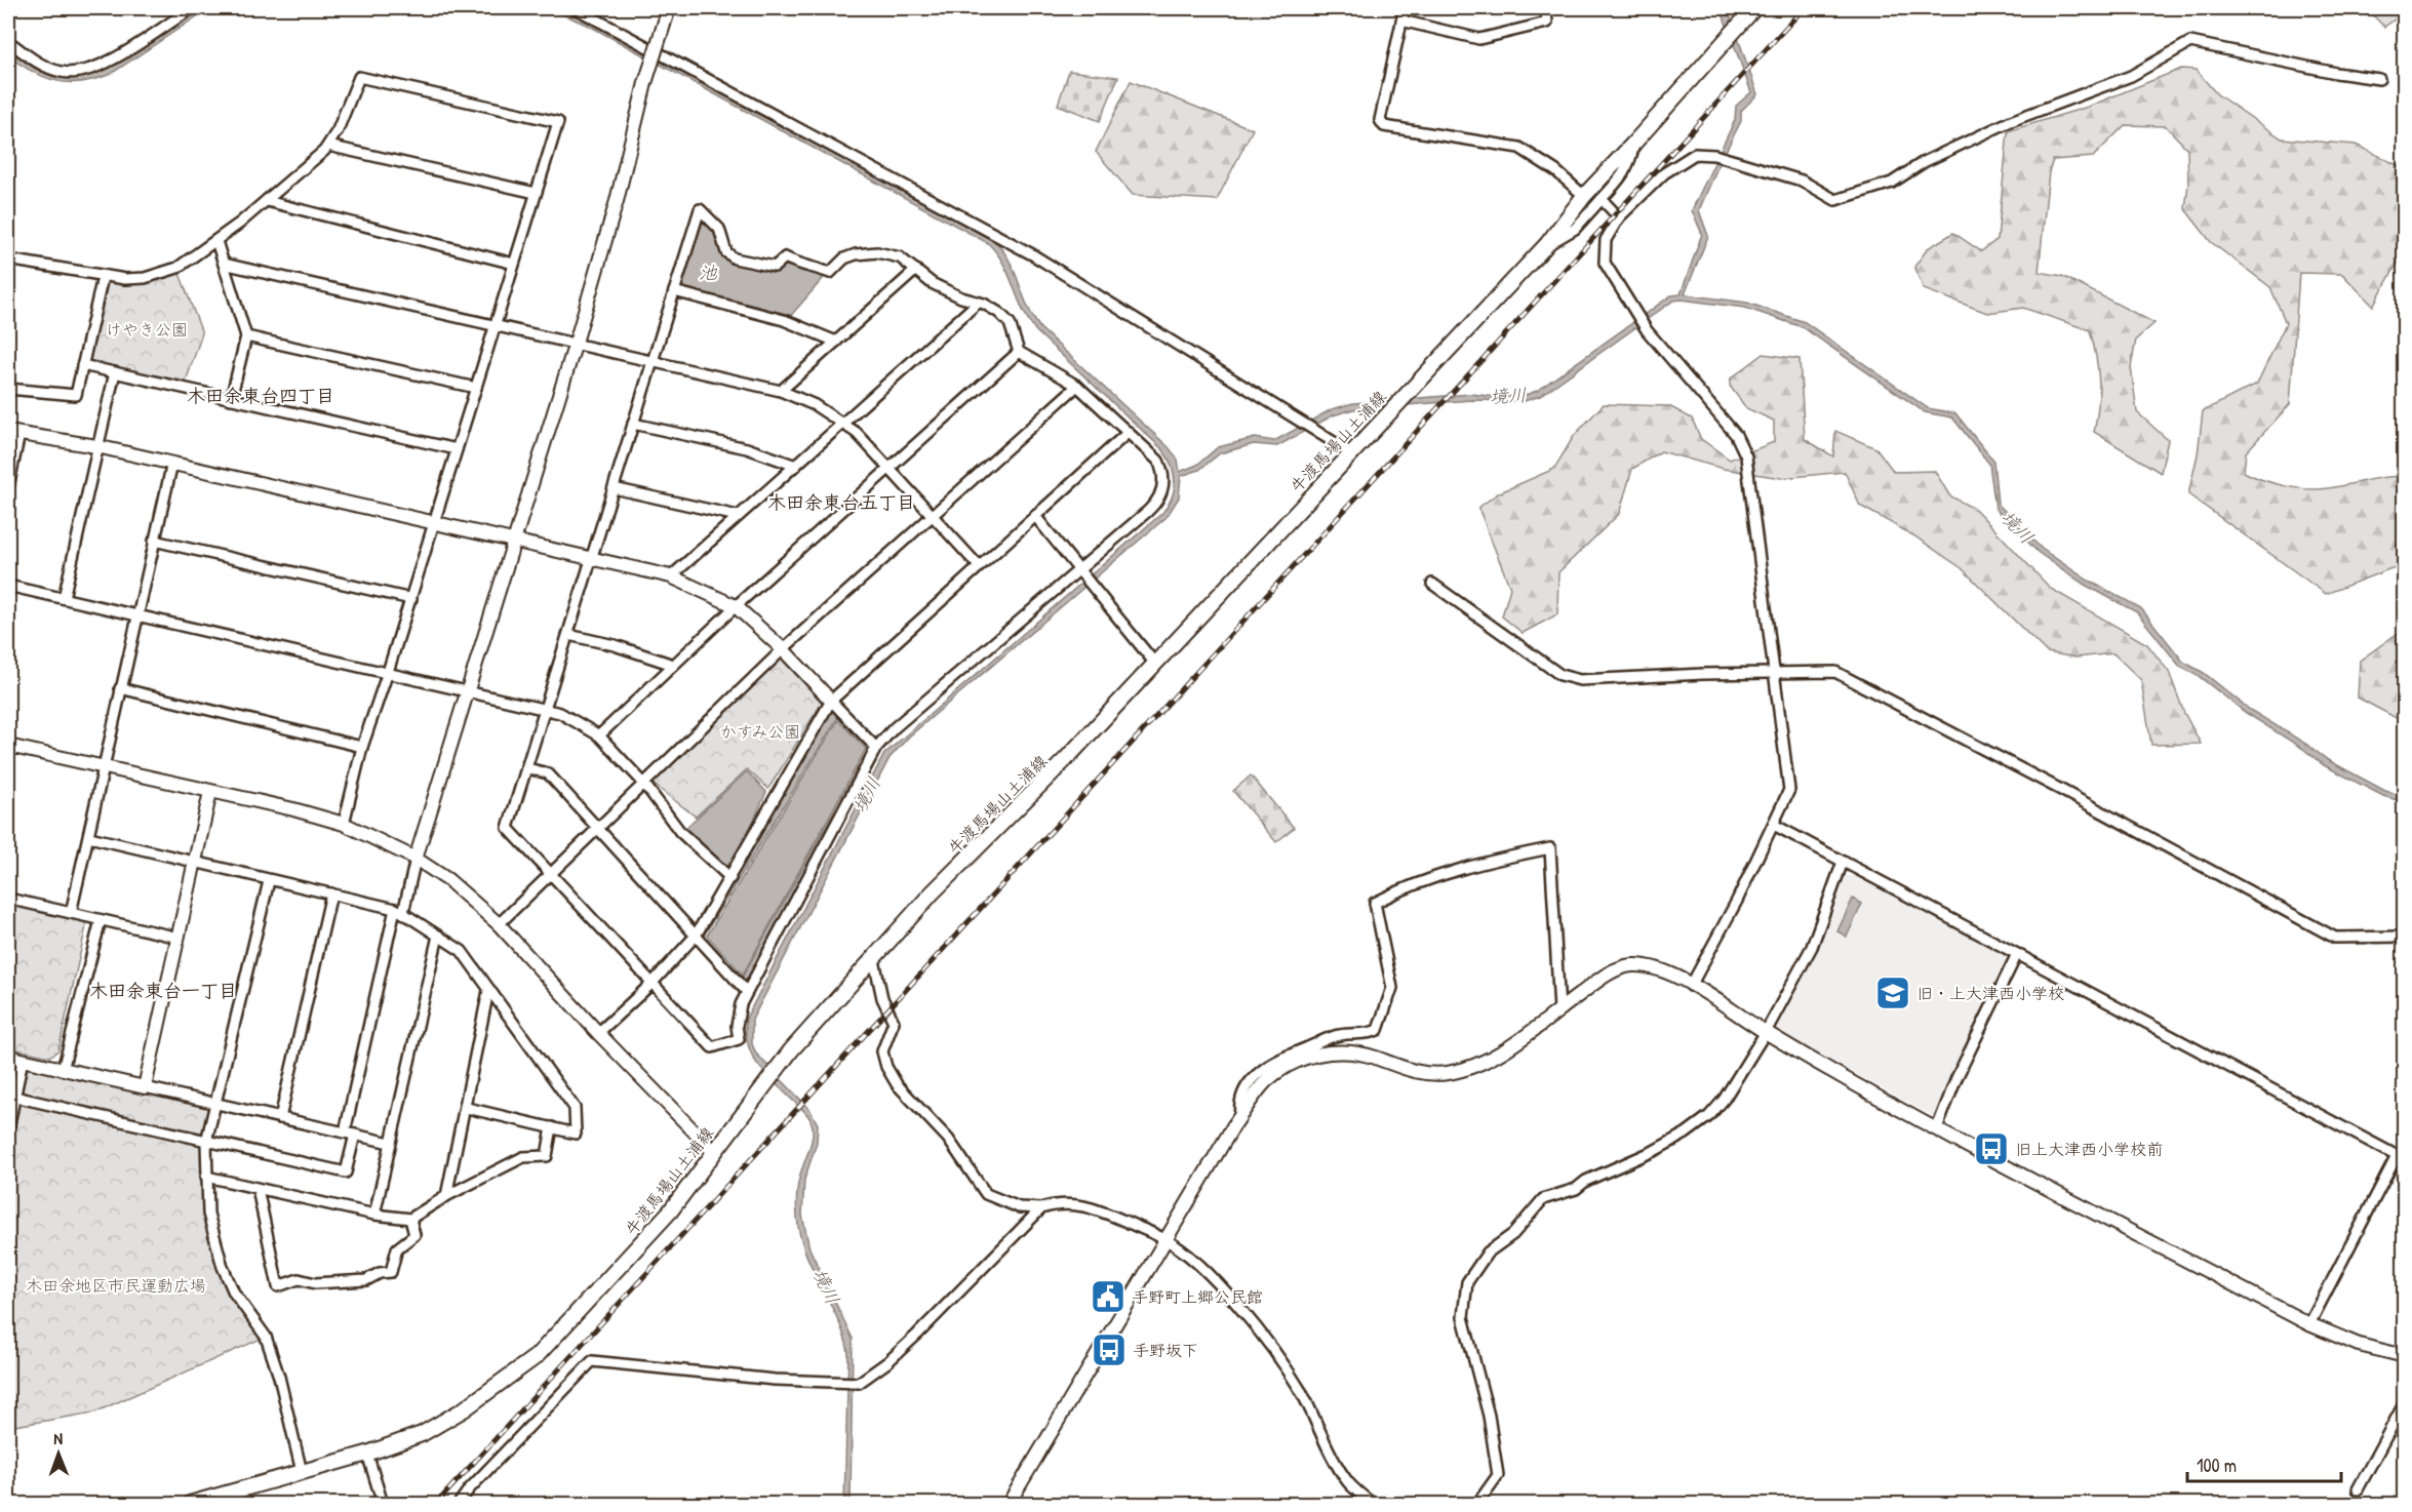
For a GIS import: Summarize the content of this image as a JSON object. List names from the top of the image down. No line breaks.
{"streets":{"main road":["牛渡馬場山土浦線"]},"districts":["木田余東台四丁目","木田余東台五丁目","木田余東台一丁目"],"water":["池","境川"],"parks":["けやき公園","かすみ公園","木田余地区市民運動広場"],"places":{"school or university":["旧・上大津西小学校"],"bus stop":["旧上大津西小学校前","手野坂下"],"public building":["手野町上郷公民館"]},"scale_bar":"100 m","north":"top"}
